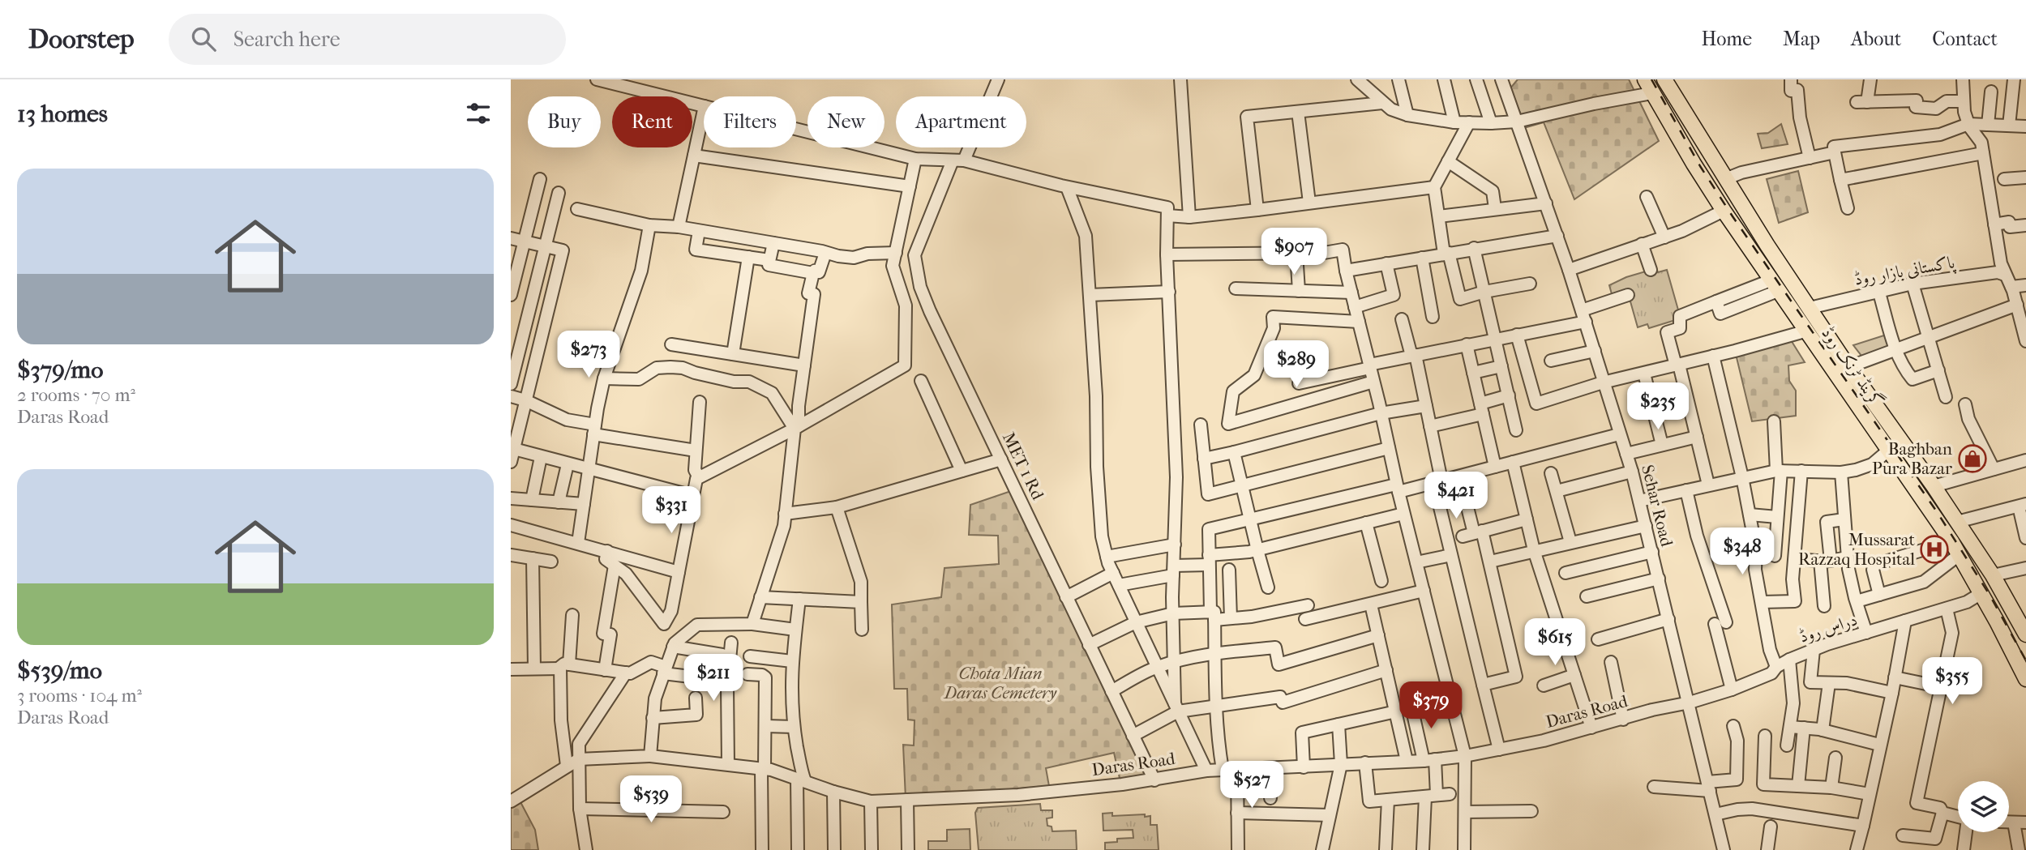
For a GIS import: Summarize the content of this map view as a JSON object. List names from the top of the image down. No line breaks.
{"streets":{"main road":["گرینڈ ٹرنک روڈ"],"street":["پاکستانی بازار روڈ","MET 1 Rd","Sehar Road","دراس روڈ","Daras Road"]},"crossings":[["پاکستانی بازار روڈ","گرینڈ ٹرنک روڈ"],["گرینڈ ٹرنک روڈ","دراس روڈ"],["MET 1 Rd","Daras Road"],["Sehar Road","دراس روڈ"],["Sehar Road","Daras Road"],["دراس روڈ","Daras Road"]],"parks":["Chota Mian Daras Cemetery"],"places":{"shop":["Baghban Pura Bazar"],"hospital":["Mussarat Razzaq Hospital"]},"page":{"header":"Doorstep","search":"Search here","nav":["Home","Map","About","Contact"],"heading":"13 homes","chip":["Buy","Rent","Filters","New","Apartment"],"list":[{"name":"$379/mo","note":"2 rooms · 70 m² · Daras Road"},{"name":"$539/mo","note":"3 rooms · 104 m² · Daras Road"}],"price":["$907","$273","$289","$235","$421","$331","$348","$615","$211","$355","$379","$527","$539"]}}
